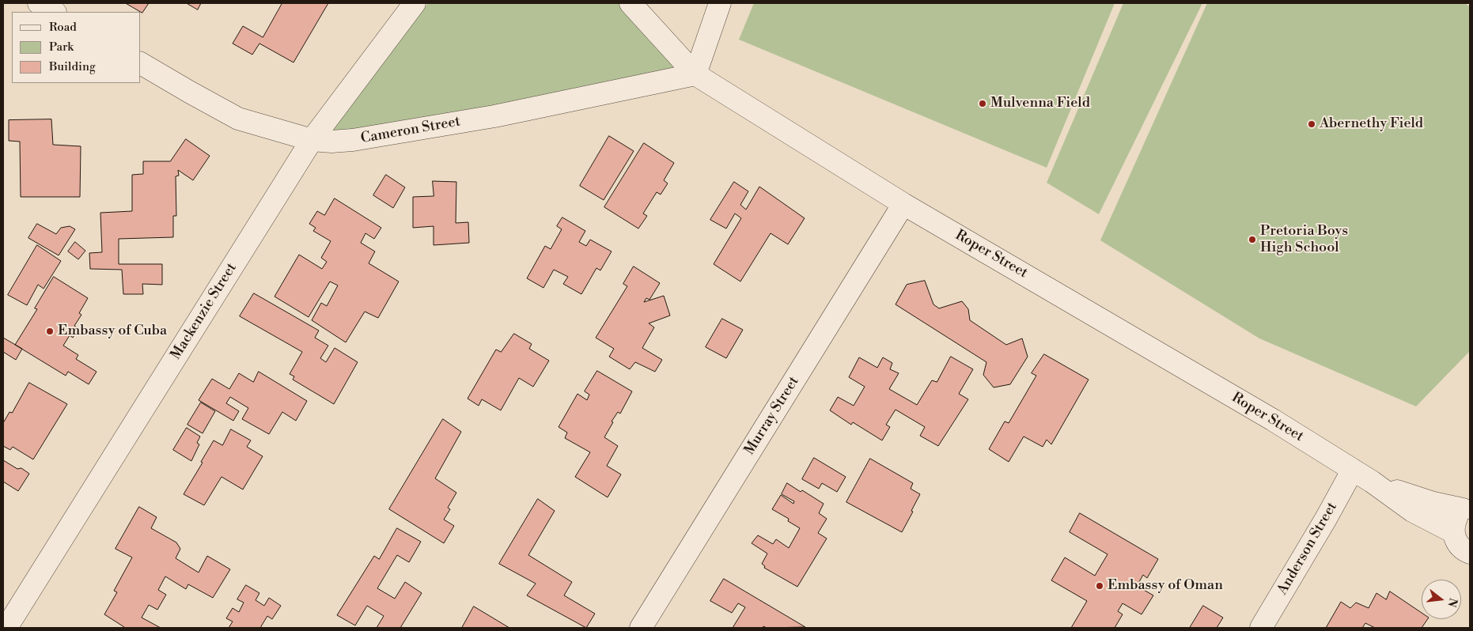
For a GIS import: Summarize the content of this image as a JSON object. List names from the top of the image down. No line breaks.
{"streets":{"street":["Cameron Street","Roper Street","Mackenzie Street","Murray Street","Anderson Street"]},"crossings":[["Cameron Street","Roper Street"],["Cameron Street","Mackenzie Street"],["Roper Street","Murray Street"],["Roper Street","Anderson Street"]],"places":["Mulvenna Field","Abernethy Field","Pretoria Boys High School","Embassy of Cuba","Embassy of Oman"],"legend":["Road","Park","Building"],"north":"right"}
